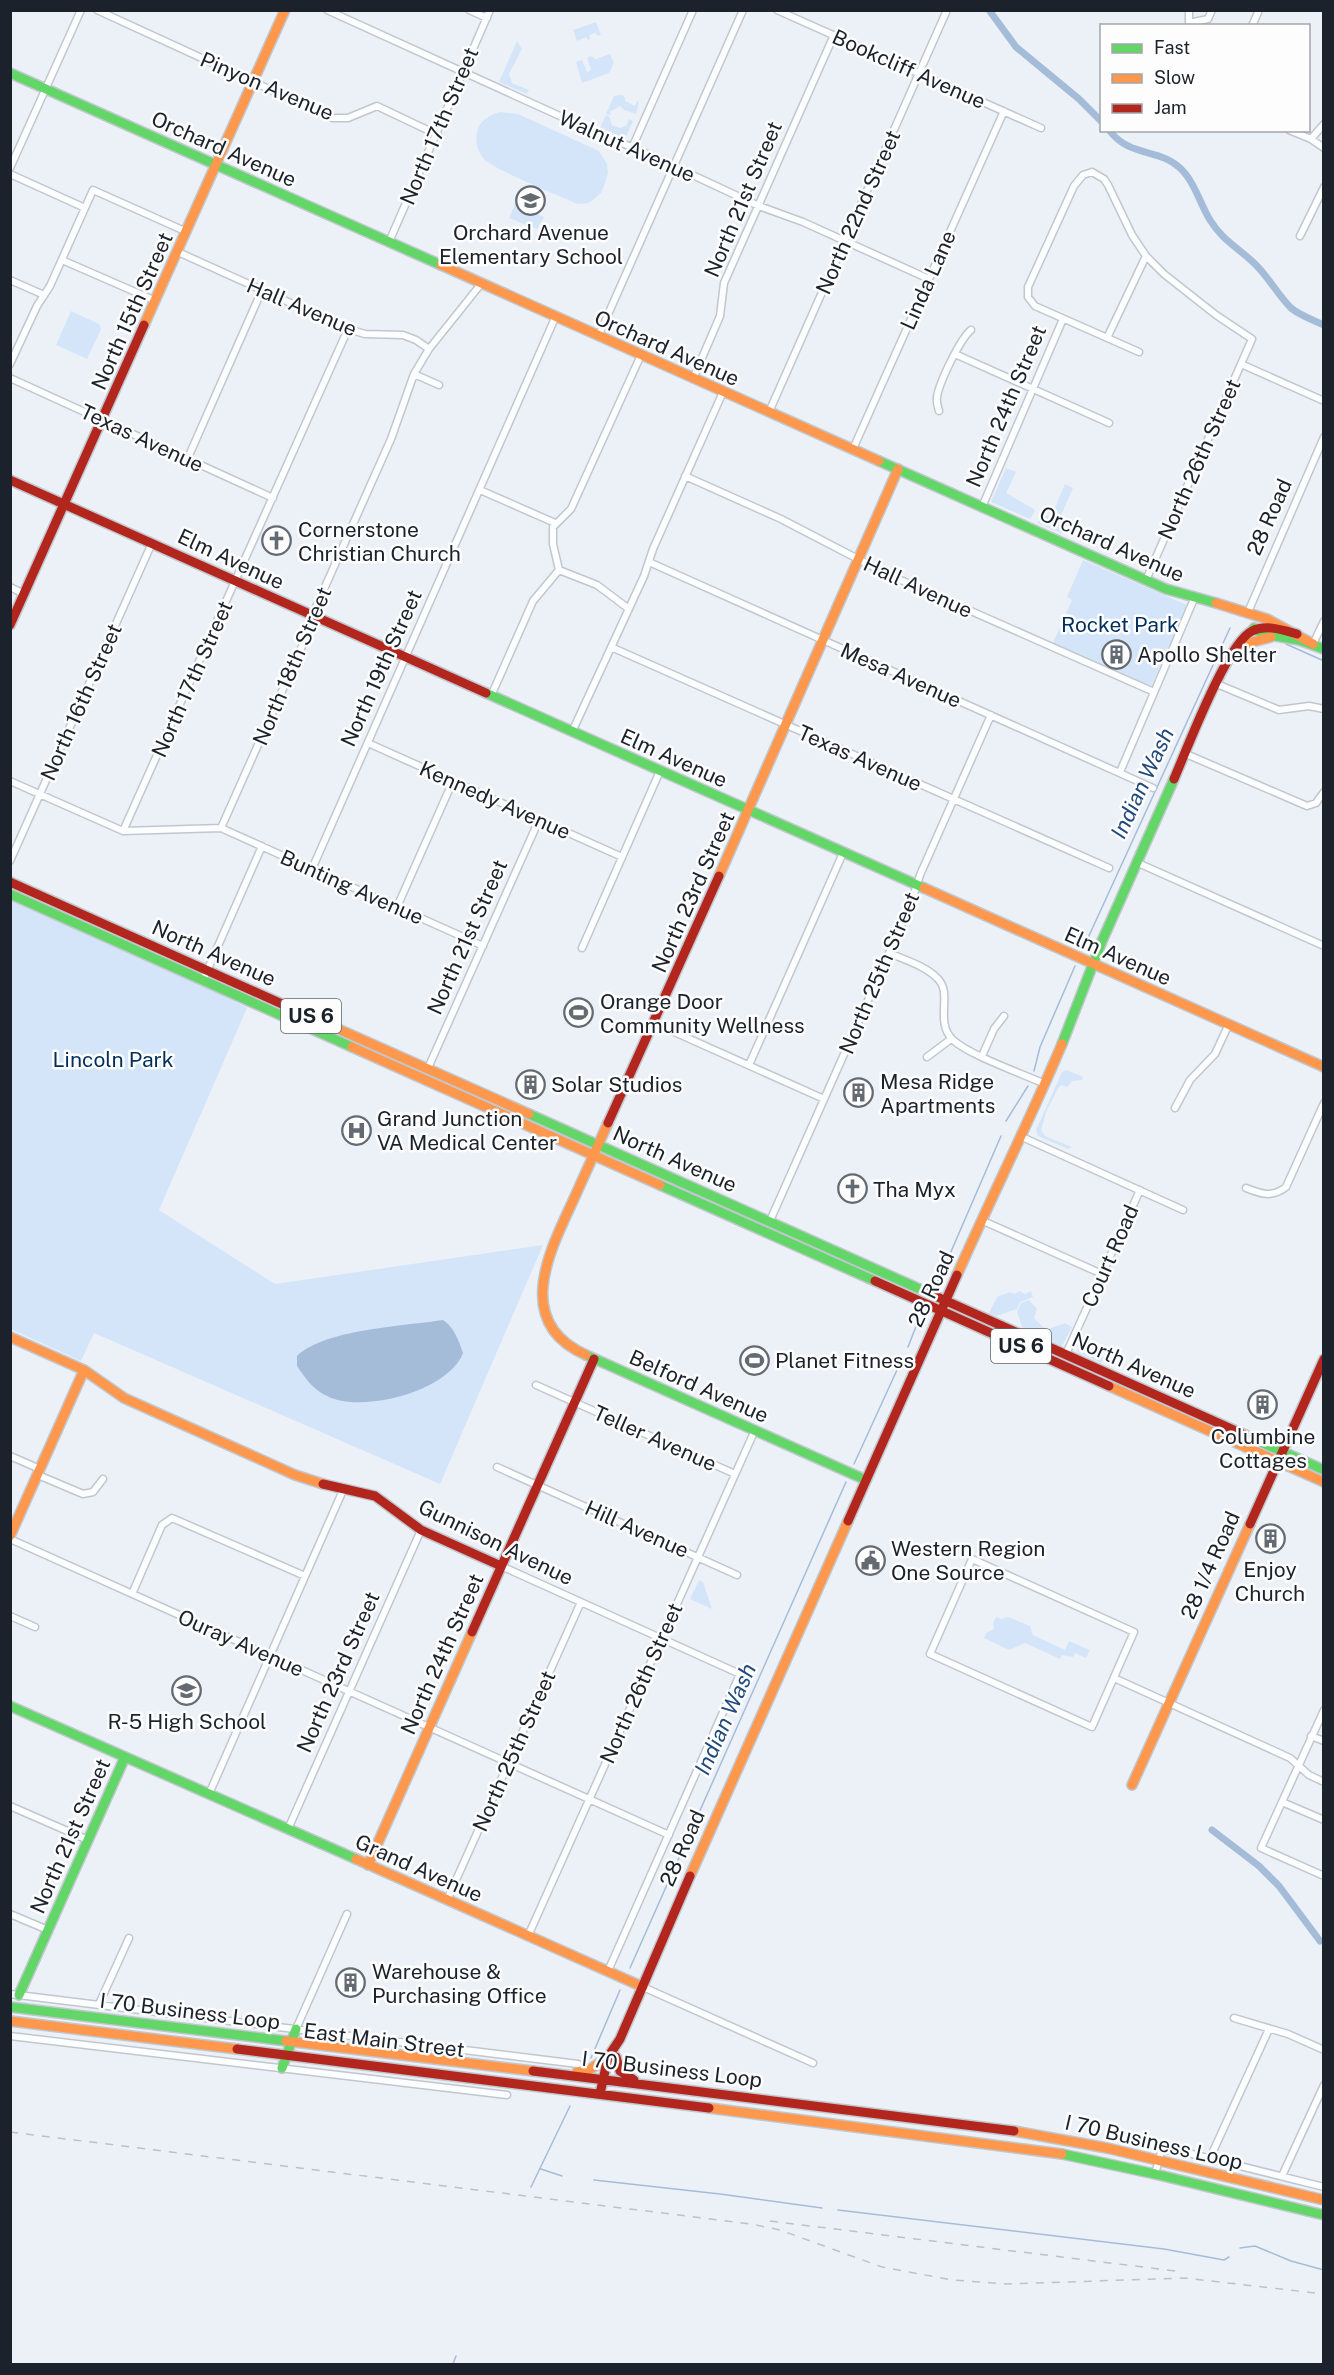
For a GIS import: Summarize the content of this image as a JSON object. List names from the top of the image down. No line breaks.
{"streets":{"main road":["Orchard Avenue","North 21st Street","North 15th Street","North 24th Street","28 Road","Elm Avenue","North 23rd Street","North Avenue","US 6","Belford Avenue","Gunnison Avenue","28 1/4 Road","Grand Avenue","I 70 Business Loop"],"street":["Bookcliff Avenue","Pinyon Avenue","North 17th Street","Walnut Avenue","North 22nd Street","Linda Lane","Hall Avenue","Texas Avenue","North 26th Street","North 18th Street","North 19th Street","Mesa Avenue","North 16th Street","Kennedy Avenue","Bunting Avenue","North 25th Street","Court Road","Teller Avenue","Hill Avenue","Ouray Avenue","East Main Street"]},"crossings":[["Bookcliff Avenue","North 21st Street"],["Bookcliff Avenue","North 22nd Street"],["Bookcliff Avenue","Linda Lane"],["Pinyon Avenue","North 17th Street"],["Pinyon Avenue","North 15th Street"],["North 17th Street","Walnut Avenue"],["North 17th Street","Orchard Avenue"],["North 17th Street","Hall Avenue"],["North 17th Street","Texas Avenue"],["North 17th Street","Elm Avenue"],["Walnut Avenue","North 21st Street"],["Walnut Avenue","North 22nd Street"],["Walnut Avenue","Linda Lane"],["Orchard Avenue","North 21st Street"],["Orchard Avenue","North 22nd Street"],["Orchard Avenue","Linda Lane"],["Orchard Avenue","North 15th Street"],["Orchard Avenue","North 24th Street"],["Orchard Avenue","North 26th Street"],["Orchard Avenue","28 Road"],["Orchard Avenue","North 18th Street"],["Orchard Avenue","North 19th Street"],["Orchard Avenue","North 23rd Street"],["North 21st Street","Kennedy Avenue"],["North 21st Street","Bunting Avenue"],["North 21st Street","North Avenue"],["North 21st Street","Grand Avenue"],["North 21st Street","East Main Street"],["Hall Avenue","North 15th Street"],["Hall Avenue","North 18th Street"],["Hall Avenue","North 23rd Street"],["North 15th Street","Texas Avenue"],["North 15th Street","Elm Avenue"],["North 24th Street","North 26th Street"],["North 24th Street","Belford Avenue"],["North 24th Street","Teller Avenue"],["North 24th Street","Hill Avenue"],["North 24th Street","Gunnison Avenue"],["North 24th Street","Ouray Avenue"],["North 24th Street","Grand Avenue"],["Texas Avenue","North 23rd Street"],["Texas Avenue","North 25th Street"],["North 26th Street","Belford Avenue"],["North 26th Street","Teller Avenue"],["North 26th Street","Hill Avenue"],["North 26th Street","Gunnison Avenue"],["North 26th Street","Ouray Avenue"],["North 26th Street","Grand Avenue"],["28 Road","Elm Avenue"],["28 Road","North Avenue"],["28 Road","Belford Avenue"],["28 Road","Grand Avenue"],["28 Road","I 70 Business Loop"],["Elm Avenue","North 18th Street"],["Elm Avenue","North 19th Street"],["Elm Avenue","North 16th Street"],["Elm Avenue","North 23rd Street"],["Elm Avenue","North 25th Street"],["North 18th Street","Bunting Avenue"],["North 19th Street","Kennedy Avenue"],["North 19th Street","Bunting Avenue"],["Mesa Avenue","North 23rd Street"],["Mesa Avenue","North 25th Street"],["North 23rd Street","North Avenue"],["North 23rd Street","Belford Avenue"],["North 23rd Street","Gunnison Avenue"],["North 23rd Street","Ouray Avenue"],["North 23rd Street","Grand Avenue"],["North Avenue","North 25th Street"],["North Avenue","Court Road"],["North Avenue","28 1/4 Road"],["North 25th Street","Gunnison Avenue"],["North 25th Street","Ouray Avenue"],["North 25th Street","Grand Avenue"],["Gunnison Avenue","Ouray Avenue"]],"water":["Indian Wash"],"parks":["Rocket Park","Lincoln Park"],"places":{"school or university":["Orchard Avenue Elementary School","R-5 High School"],"church":["Cornerstone Christian Church","Tha Myx"],"building":["Apollo Shelter","Solar Studios","Mesa Ridge Apartments","Columbine Cottages","Enjoy Church","Warehouse & Purchasing Office"],"sports":["Orange Door Community Wellness","Planet Fitness"],"hospital":["Grand Junction VA Medical Center"],"public building":["Western Region One Source"]},"legend":["Fast","Slow","Jam"]}
